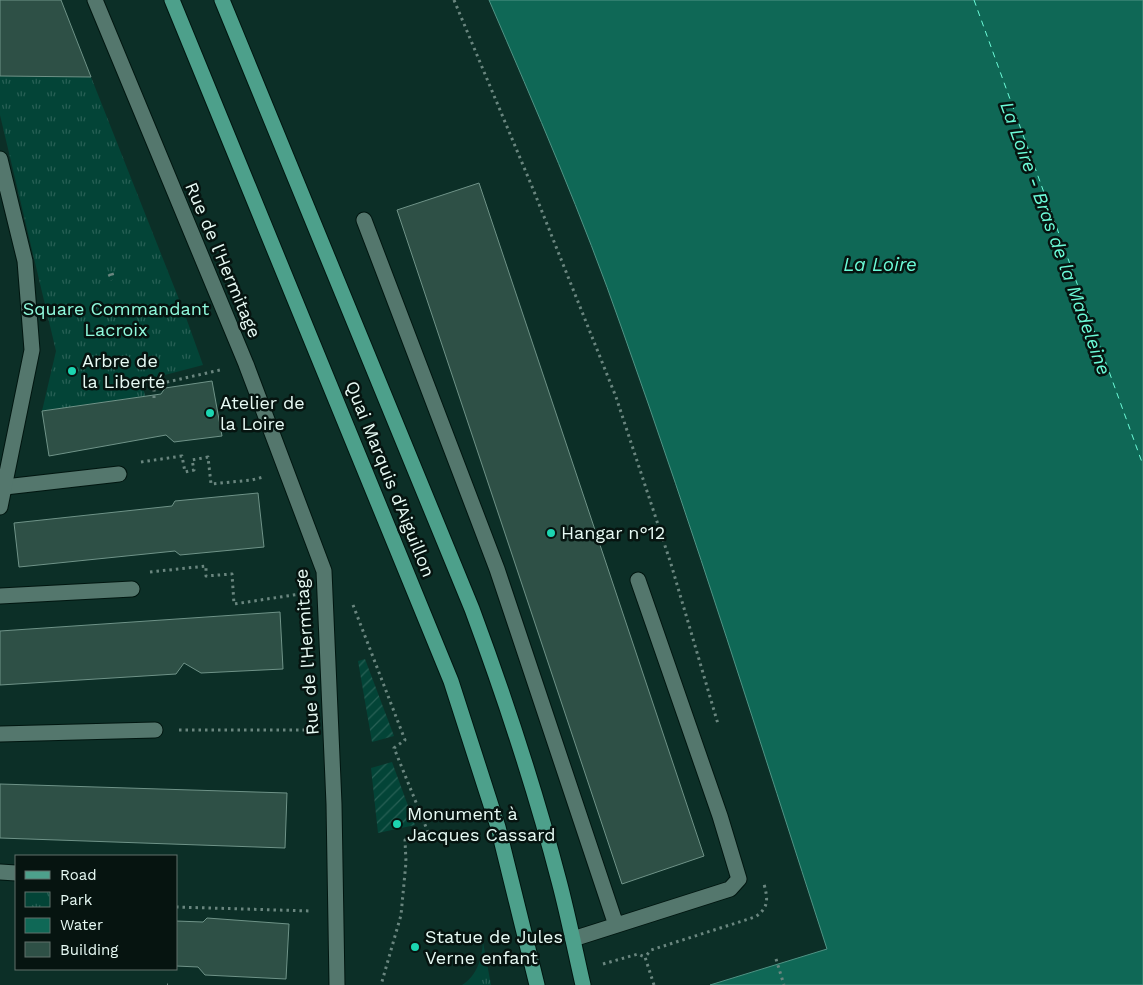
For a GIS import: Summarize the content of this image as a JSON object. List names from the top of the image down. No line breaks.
{"streets":{"main road":["Quai Marquis d'Aiguillon"],"street":["Rue de l'Hermitage"]},"water":["La Loire - Bras de la Madeleine","La Loire"],"parks":["Square Commandant Lacroix"],"places":["Arbre de la Liberté","Atelier de la Loire","Hangar n°12","Monument à Jacques Cassard","Statue de Jules Verne enfant"],"legend":["Road","Park","Water","Building"]}
